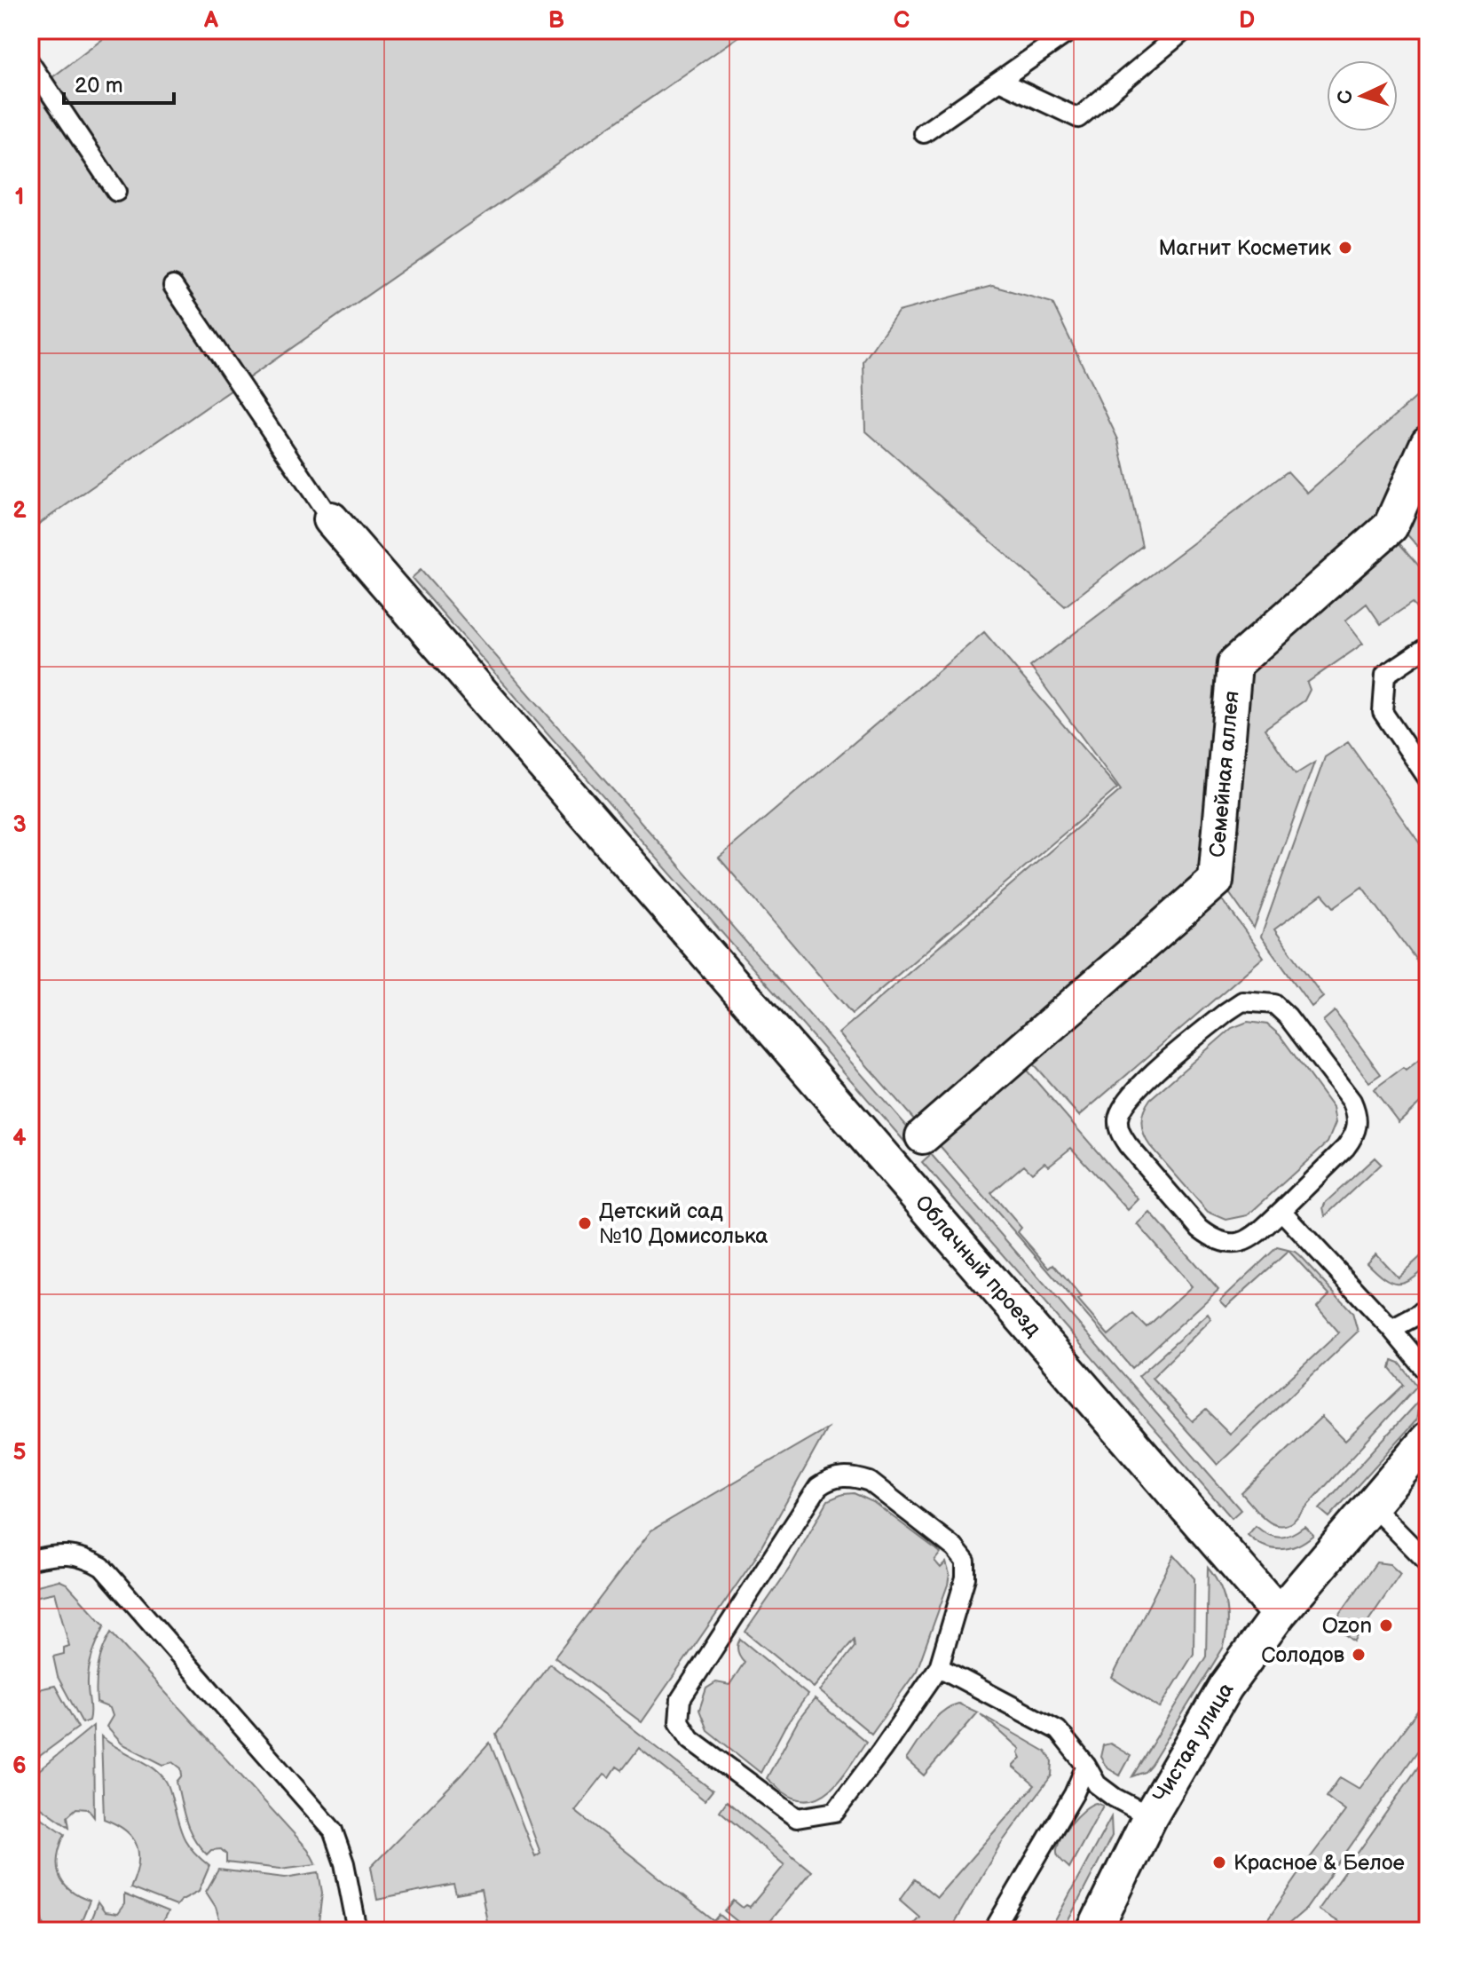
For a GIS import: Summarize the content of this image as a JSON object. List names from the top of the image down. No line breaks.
{"streets":{"street":["Семейная аллея","Облачный проезд","Чистая улица"]},"crossings":[["Облачный проезд","Чистая улица"]],"places":["Магнит Косметик","Детский сад №10 Домисолька","Ozon","Солодов","Красное & Белое"],"scale_bar":"20 m","north":"left","grid":{"columns":["A","B","C","D"],"rows":["1","2","3","4","5","6"]}}
